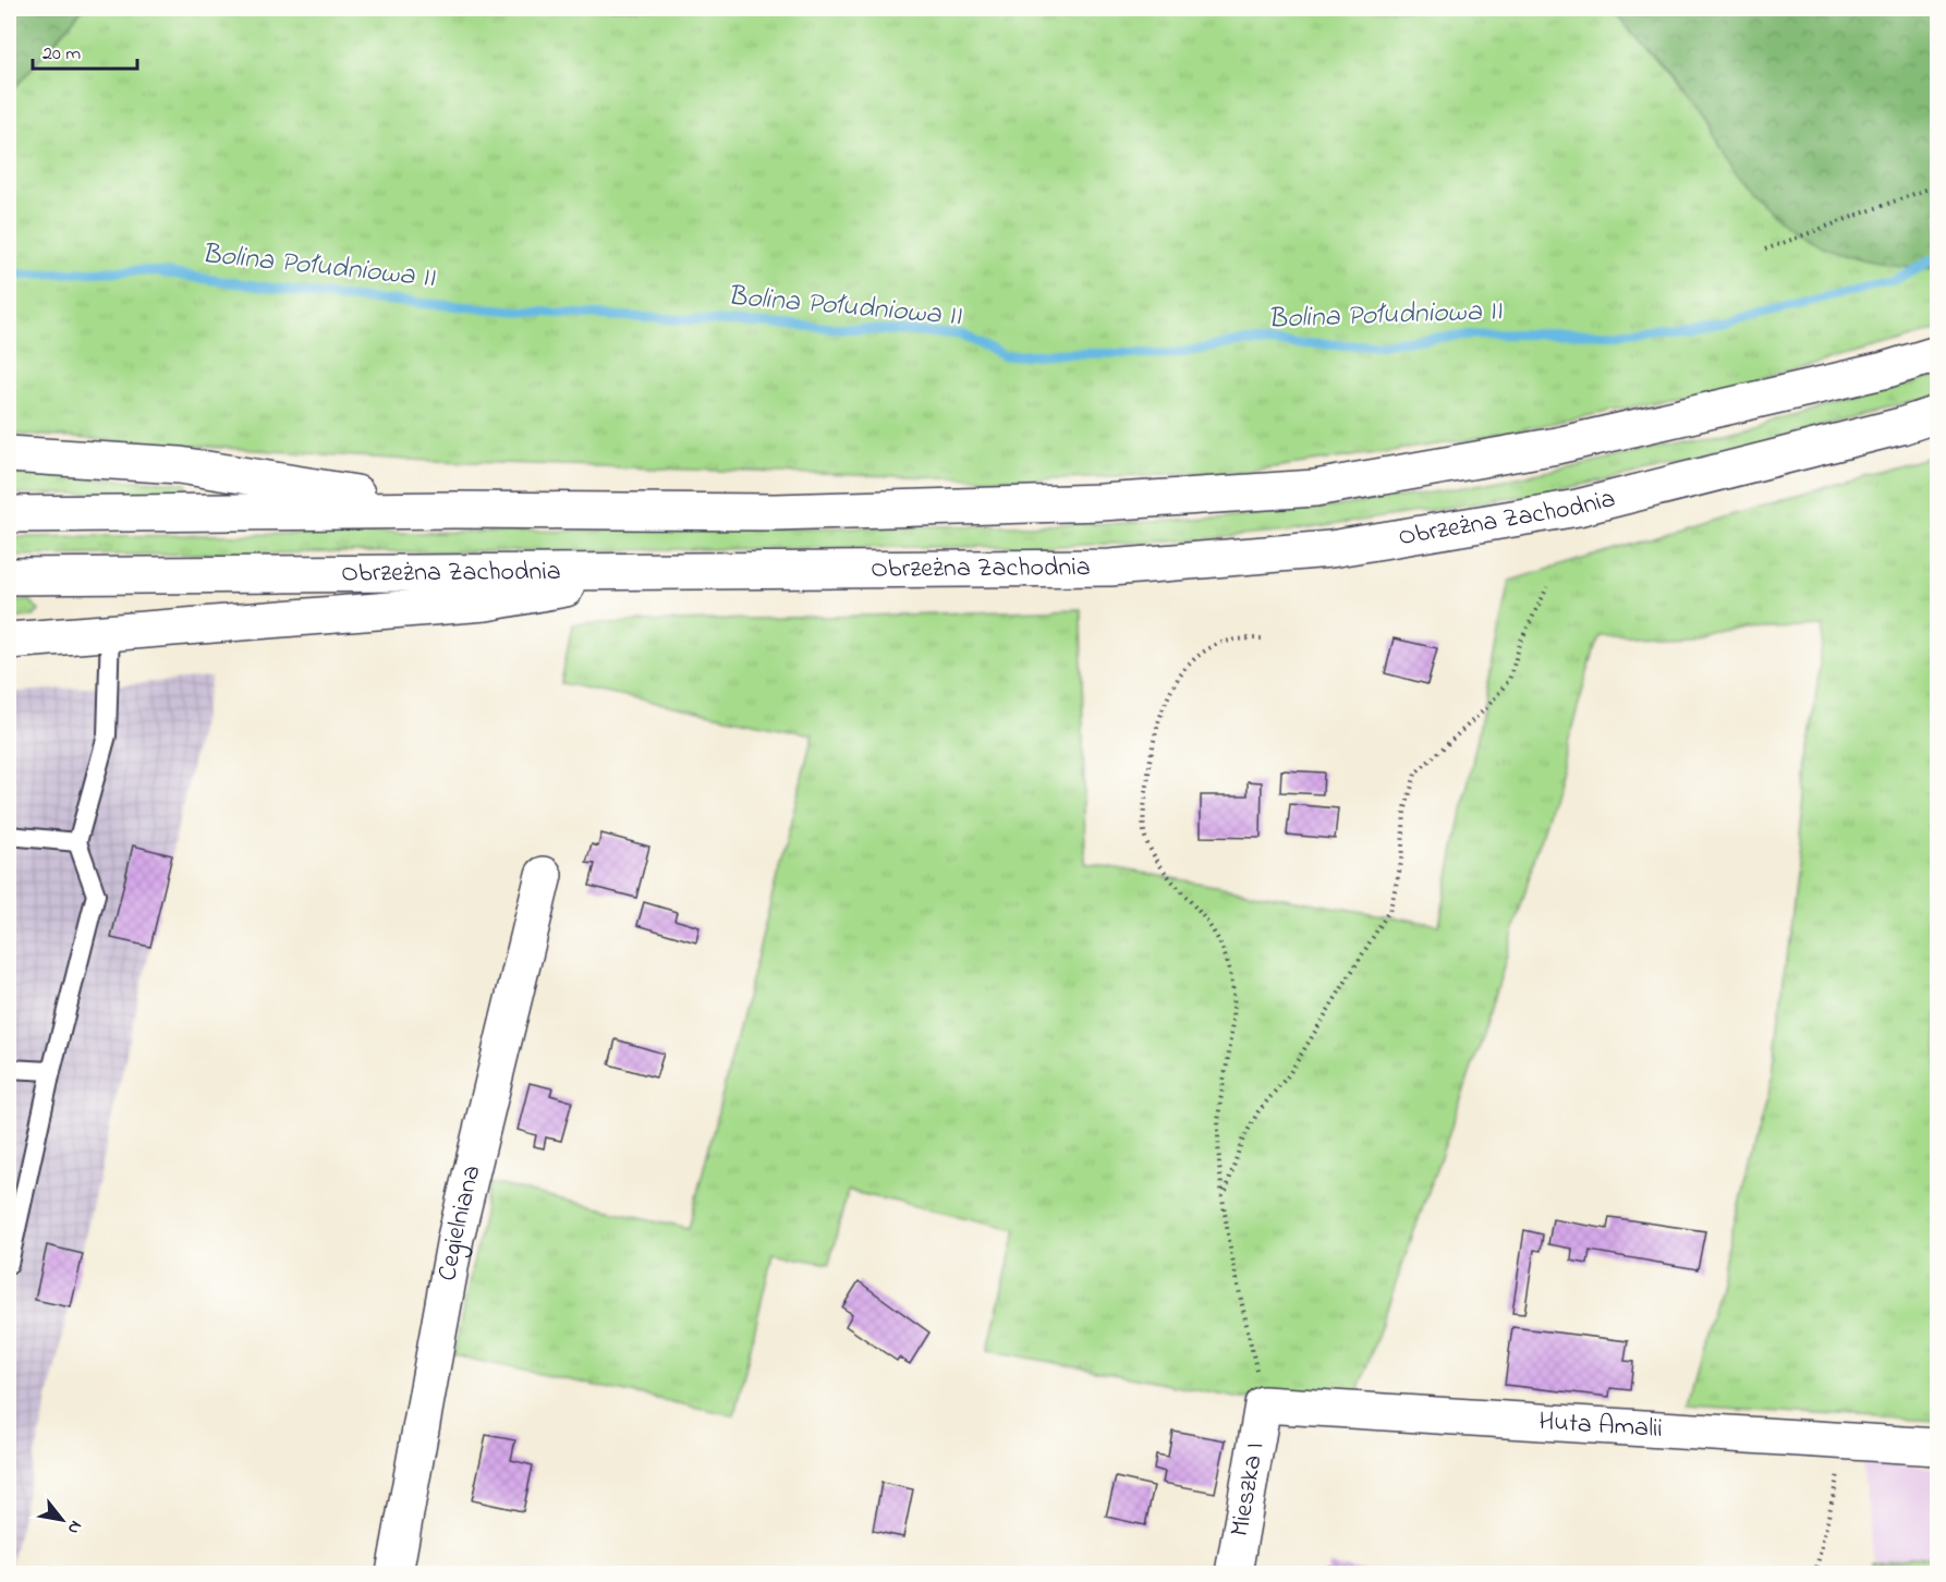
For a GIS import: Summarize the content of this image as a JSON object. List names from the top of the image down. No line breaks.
{"streets":{"street":["Obrzeżna Zachodnia","Cegielniana","Huta Amalii","Mieszka I"]},"crossings":[["Huta Amalii","Mieszka I"]],"water":["Bolina Południowa II"],"scale_bar":"20 m","north":"bottom right"}
